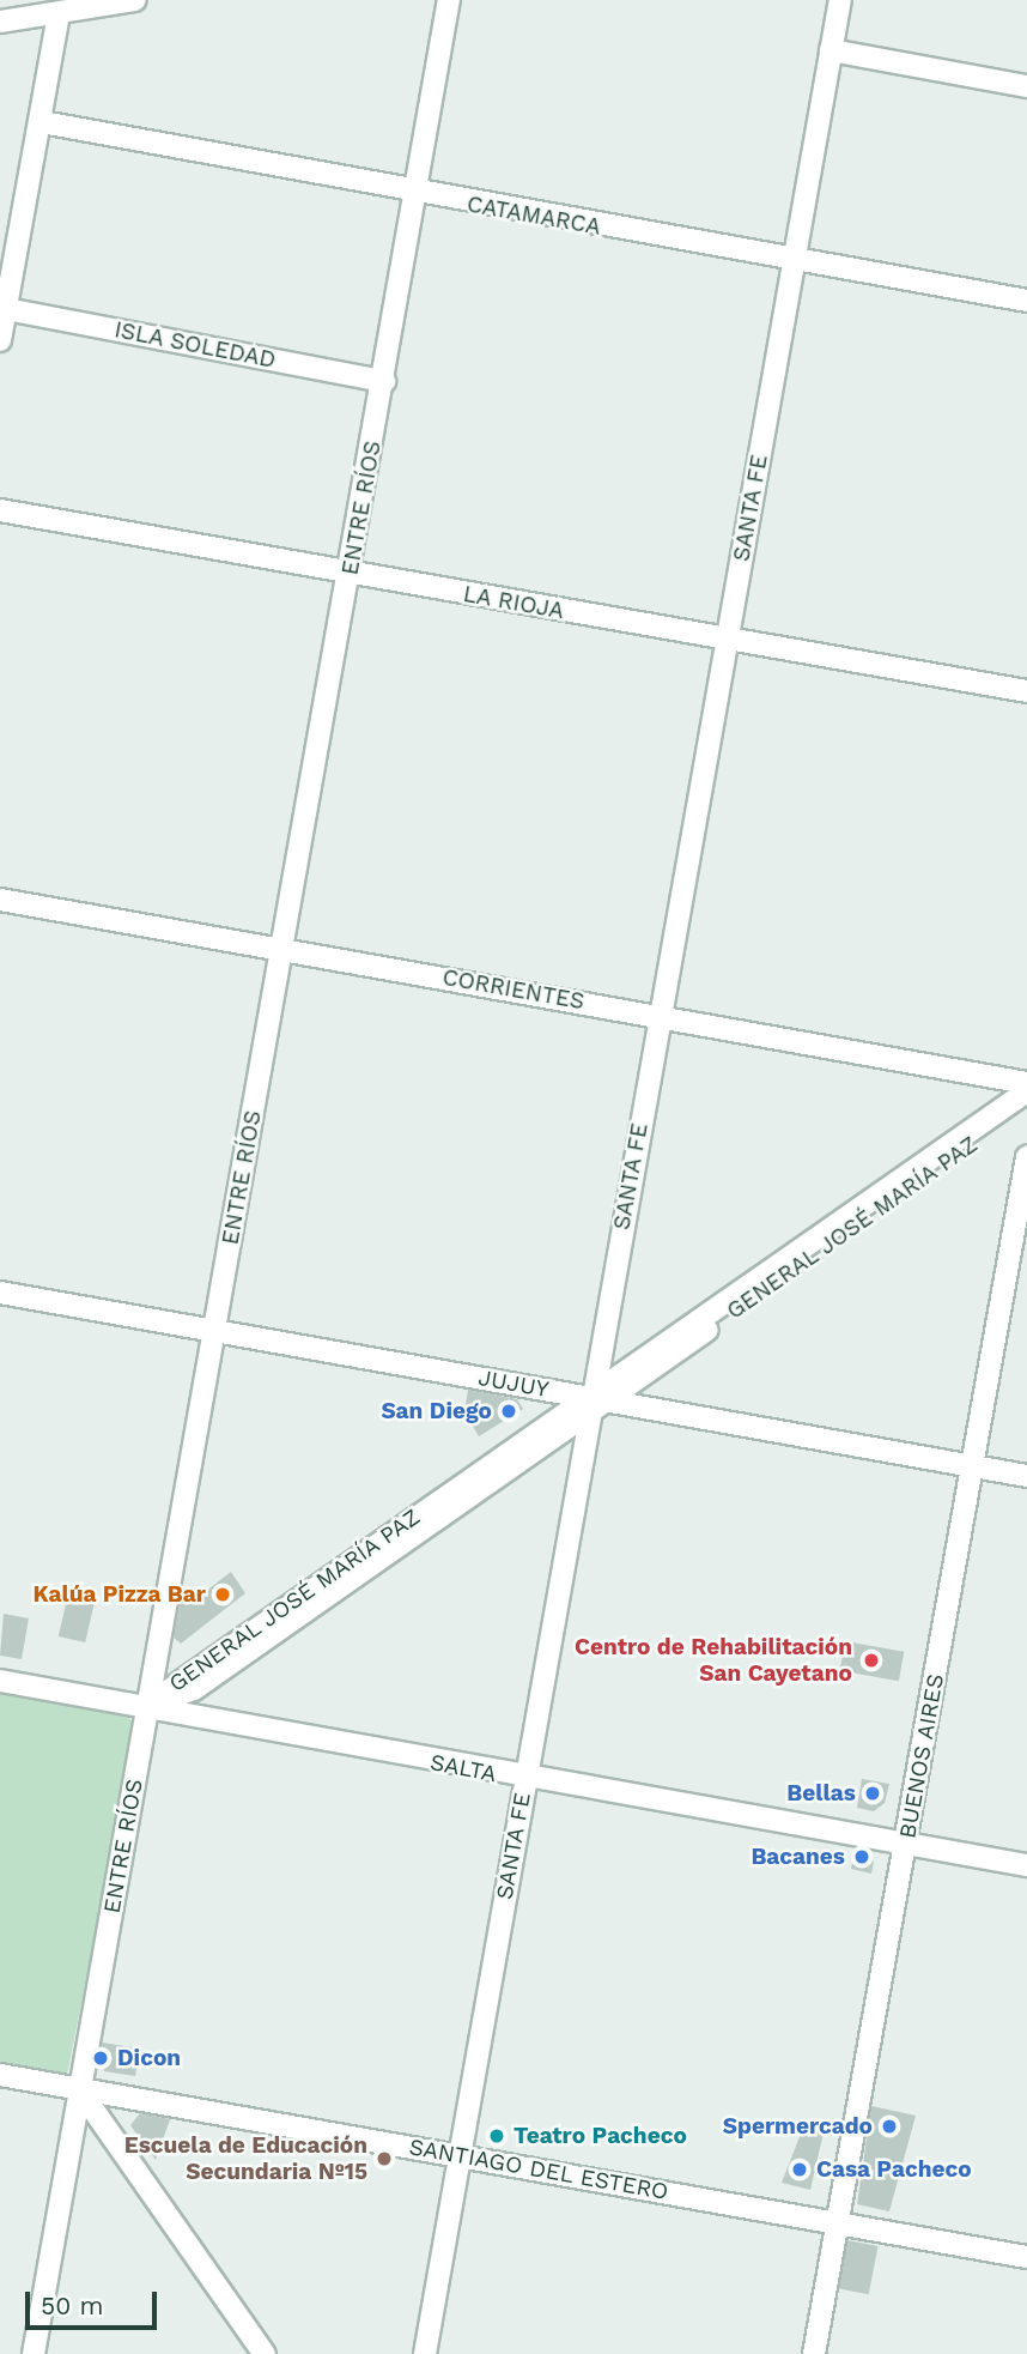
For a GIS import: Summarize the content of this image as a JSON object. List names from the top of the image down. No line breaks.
{"streets":{"street":["CATAMARCA","ISLA SOLEDAD","ENTRE RÍOS","SANTA FE","LA RIOJA","CORRIENTES","GENERAL JOSÉ MARÍA PAZ","JUJUY","BUENOS AIRES","SALTA","SANTIAGO DEL ESTERO"]},"crossings":[["CATAMARCA","ENTRE RÍOS"],["CATAMARCA","SANTA FE"],["ISLA SOLEDAD","ENTRE RÍOS"],["ENTRE RÍOS","LA RIOJA"],["ENTRE RÍOS","CORRIENTES"],["ENTRE RÍOS","GENERAL JOSÉ MARÍA PAZ"],["ENTRE RÍOS","JUJUY"],["ENTRE RÍOS","SALTA"],["ENTRE RÍOS","SANTIAGO DEL ESTERO"],["SANTA FE","LA RIOJA"],["SANTA FE","CORRIENTES"],["SANTA FE","GENERAL JOSÉ MARÍA PAZ"],["SANTA FE","JUJUY"],["SANTA FE","SALTA"],["SANTA FE","SANTIAGO DEL ESTERO"],["GENERAL JOSÉ MARÍA PAZ","JUJUY"],["GENERAL JOSÉ MARÍA PAZ","SALTA"],["JUJUY","BUENOS AIRES"],["BUENOS AIRES","SALTA"],["BUENOS AIRES","SANTIAGO DEL ESTERO"]],"places":["San Diego","Kalúa Pizza Bar","Centro de Rehabilitación San Cayetano","Bellas","Bacanes","Dicon","Spermercado","Teatro Pacheco","Escuela de Educación Secundaria Nº15","Casa Pacheco"],"scale_bar":"50 m"}
